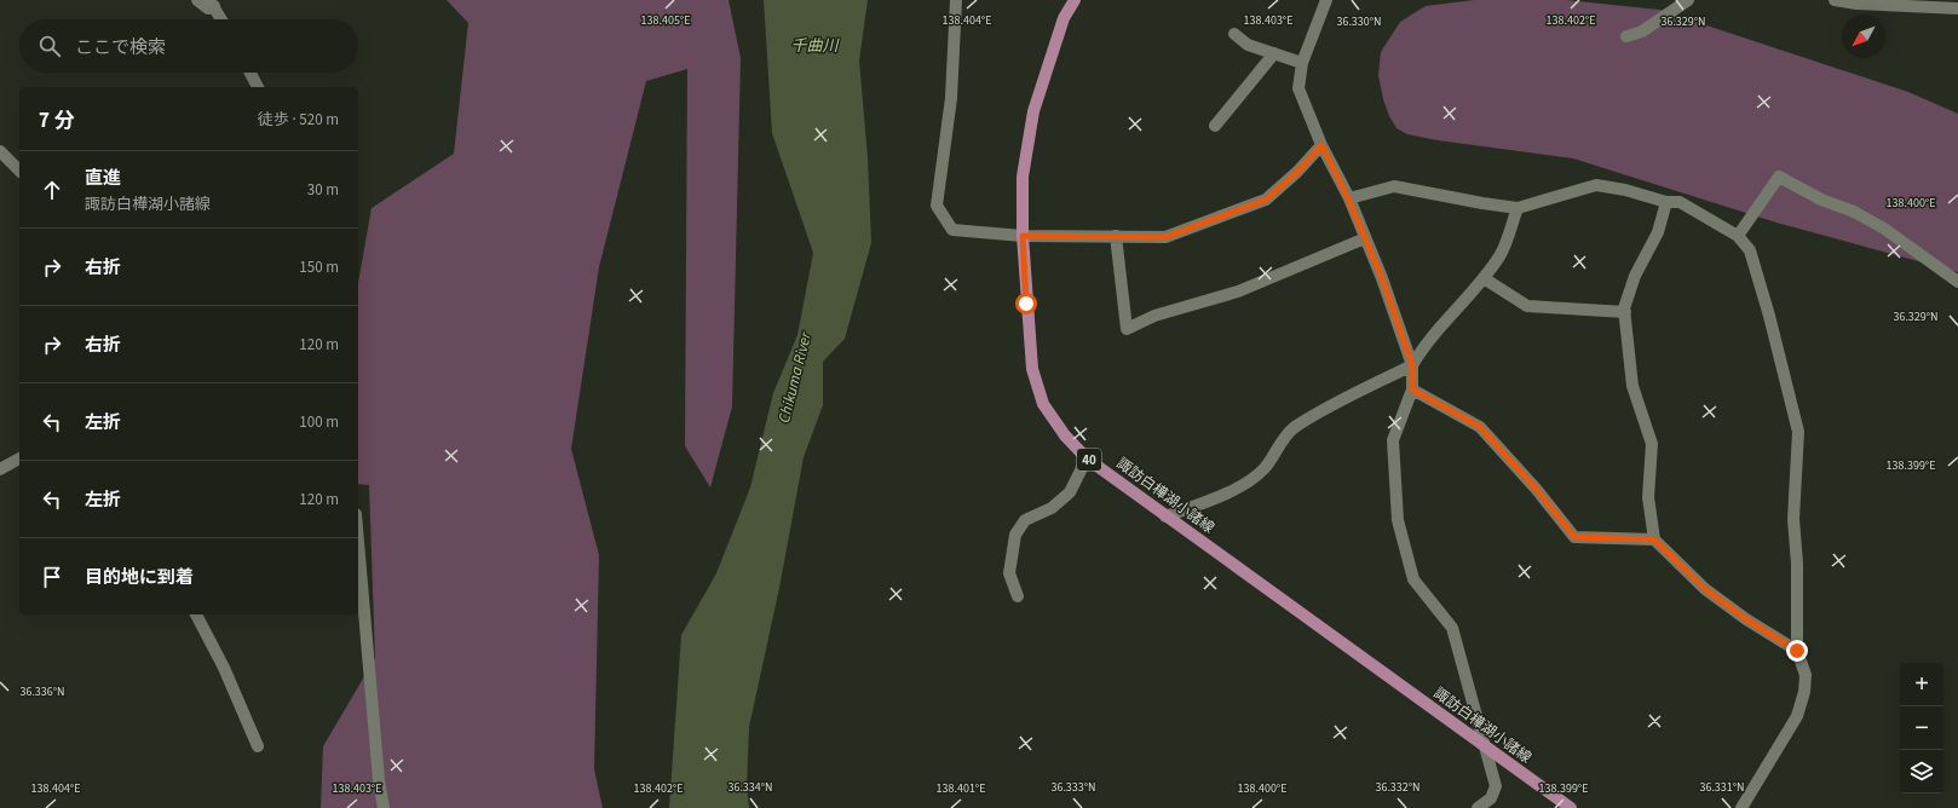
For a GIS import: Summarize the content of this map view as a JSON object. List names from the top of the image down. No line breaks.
{"streets":{"main road":["40","諏訪白樺湖小諸線"]},"water":["千曲川","Chikuma River"],"north":"bottom left","page":{"search":"ここで検索","heading":["7 分","徒歩 · 520 m"],"list":[["直進","諏訪白樺湖小諸線","30 m"],["右折","150 m"],["右折","120 m"],["左折","100 m"],["左折","120 m"],"目的地に到着"],"map_buttons":["+","−"]},"coordinates":["138.405°E","138.404°E","138.403°E","138.402°E","36.329°N","36.330°N","138.400°E","138.399°E","36.336°N","36.334°N","36.333°N","36.332°N","36.331°N","138.401°E"]}
